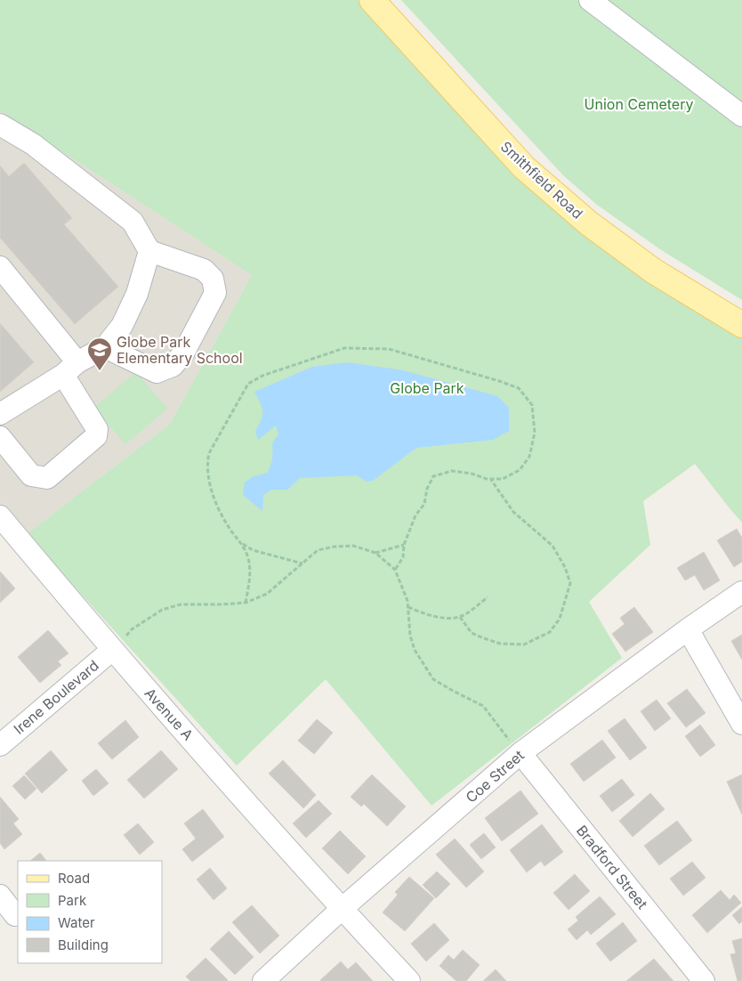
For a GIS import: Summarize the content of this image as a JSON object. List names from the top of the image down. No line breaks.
{"streets":{"main road":["Smithfield Road"],"street":["Irene Boulevard","Avenue A","Coe Street","Bradford Street"]},"crossings":[["Irene Boulevard","Avenue A"],["Avenue A","Coe Street"],["Coe Street","Bradford Street"]],"parks":["Union Cemetery","Globe Park"],"places":{"school or university":["Globe Park Elementary School"]},"legend":["Road","Park","Water","Building"]}
